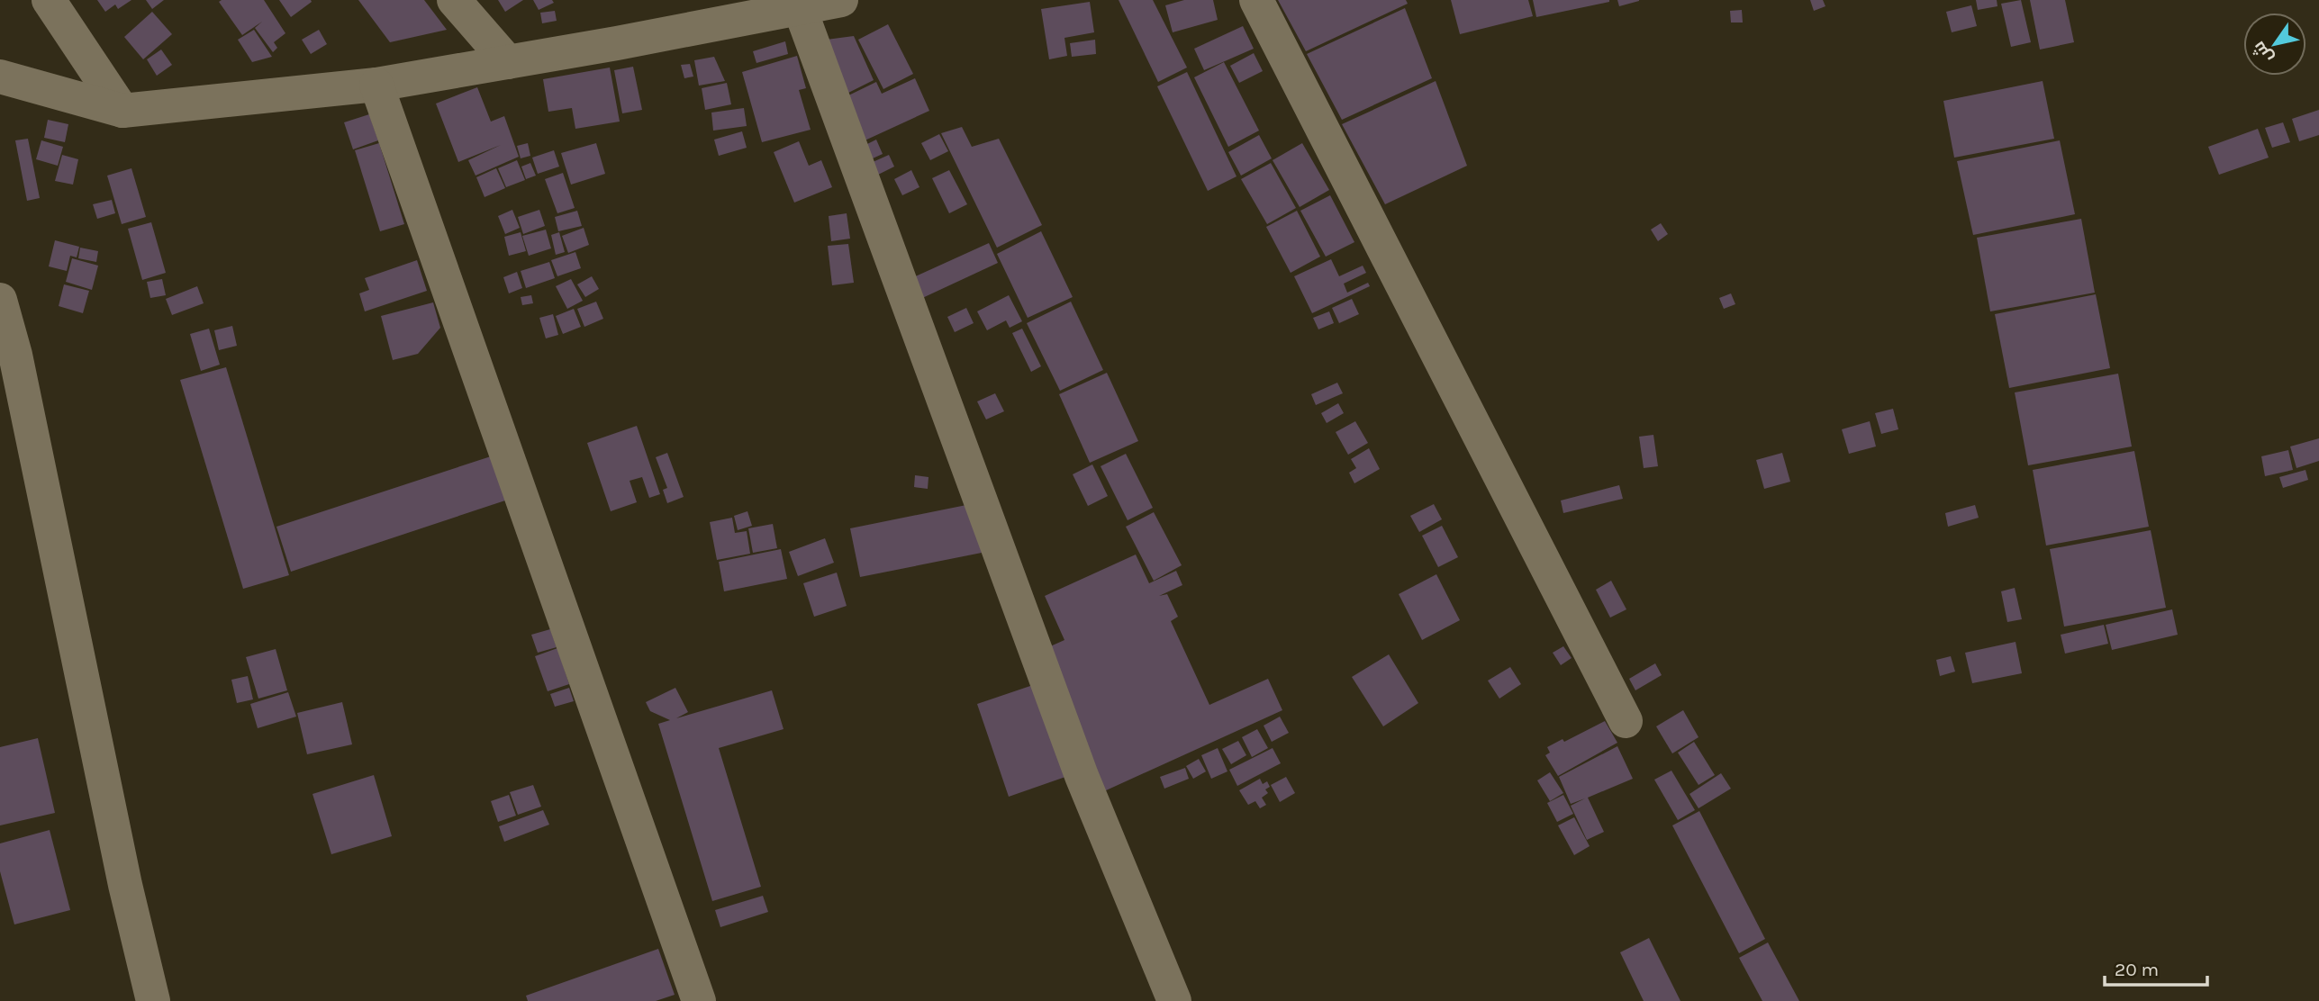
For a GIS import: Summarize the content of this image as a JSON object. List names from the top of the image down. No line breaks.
{"scale_bar":"20 m","north":"bottom left"}
